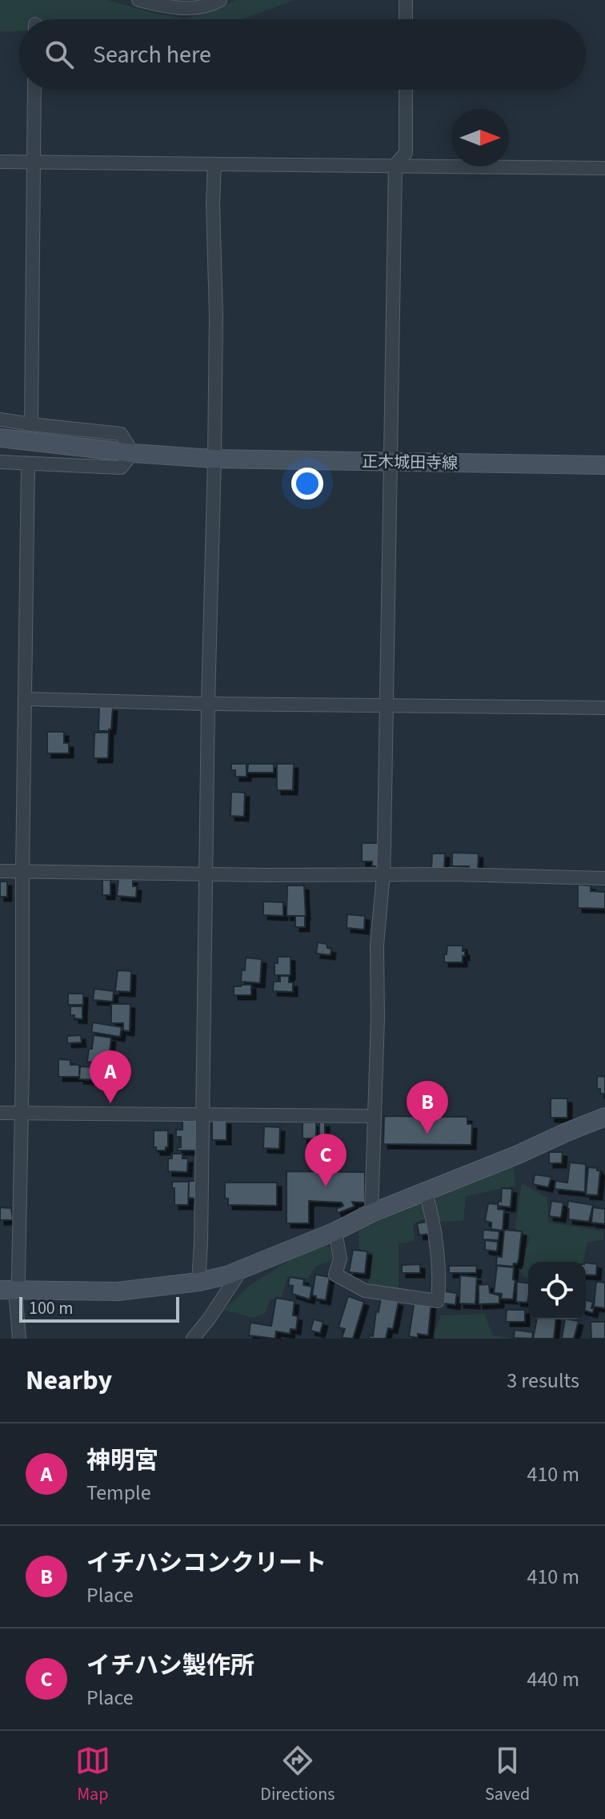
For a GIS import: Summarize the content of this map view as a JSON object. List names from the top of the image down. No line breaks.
{"streets":{"street":["正木城田寺線"]},"scale_bar":"100 m","north":"right","page":{"search":"Search here","pins":["A","B","C"],"scale":"100 m","heading":["Nearby","3 results"],"list":[{"mark":"A","name":"神明宮","note":"Temple","value":"410 m"},{"mark":"B","name":"イチハシコンクリート","note":"Place","value":"410 m"},{"mark":"C","name":"イチハシ製作所","note":"Place","value":"440 m"}],"nav":["Map","Directions","Saved"]}}
